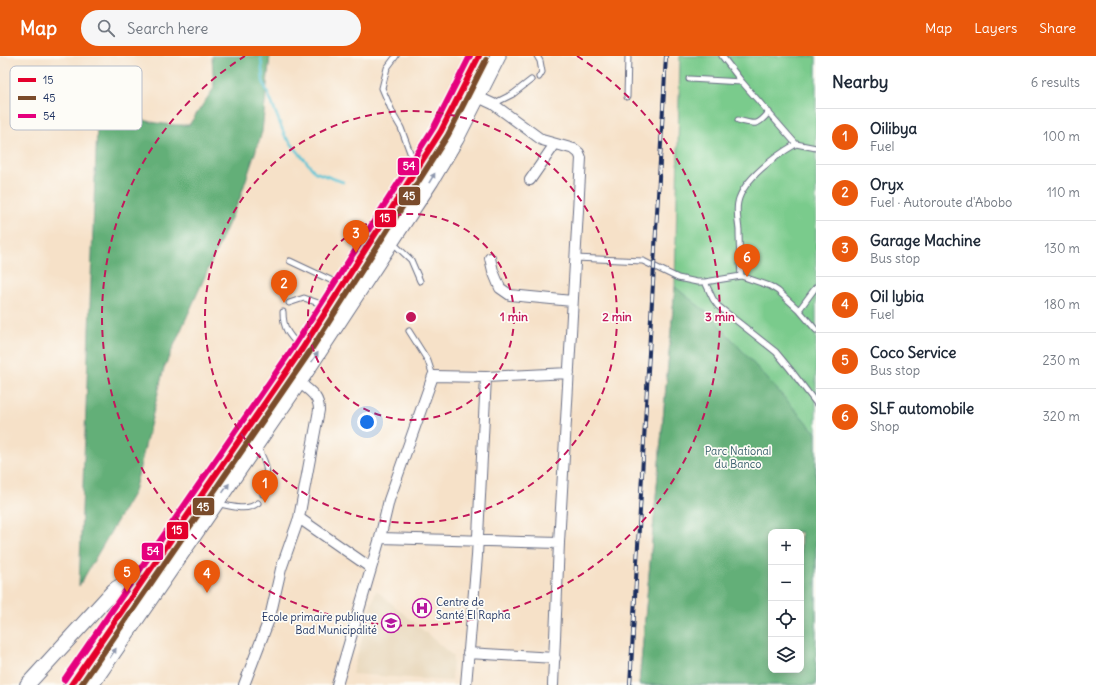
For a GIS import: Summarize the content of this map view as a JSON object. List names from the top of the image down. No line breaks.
{"parks":["Parc National du Banco"],"places":{"hospital":["Centre de Santé El Rapha"],"school or university":["Ecole primaire publique Bad Municipalité"]},"lines":["transit line 15","transit line 54","transit line 45"],"legend":["15","45","54"],"page":{"header":"Map","search":"Search here","nav":["Map","Layers","Share"],"heading":["Nearby","6 results"],"list":[{"mark":"1","name":"Oilibya","note":"Fuel","value":"100 m"},{"mark":"2","name":"Oryx","note":"Fuel · Autoroute d'Abobo","value":"110 m"},{"mark":"3","name":"Garage Machine","note":"Bus stop","value":"130 m"},{"mark":"4","name":"Oil lybia","note":"Fuel","value":"180 m"},{"mark":"5","name":"Coco Service","note":"Bus stop","value":"230 m"},{"mark":"6","name":"SLF automobile","note":"Shop","value":"320 m"}],"pins":["3","6","2","1","5","4"],"map_buttons":["+","−"]},"rings":["1 min","2 min","3 min"]}
